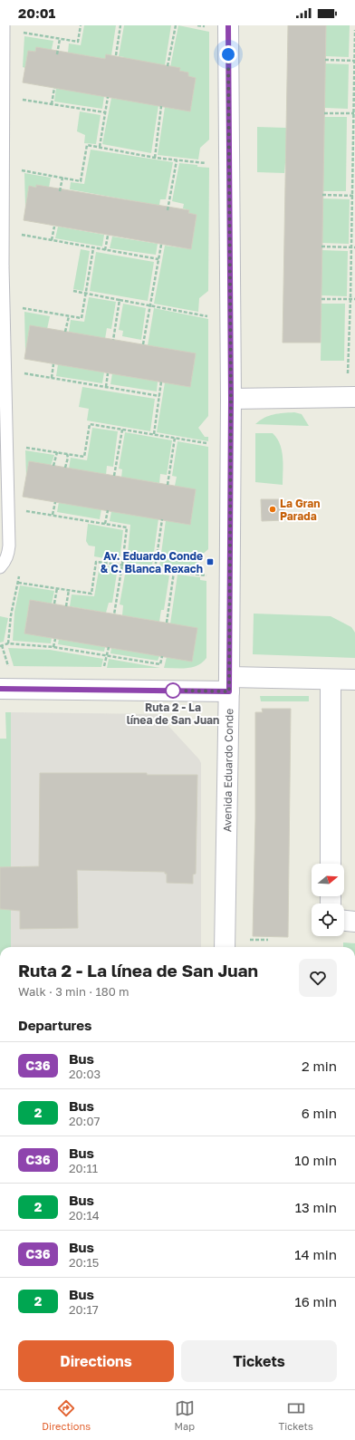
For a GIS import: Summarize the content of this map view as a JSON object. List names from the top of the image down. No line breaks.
{"streets":{"street":["Avenida Eduardo Conde"]},"places":{"other":["La Gran Parada","Ruta 2 - La línea de San Juan"],"transit":["Av. Eduardo Conde & C. Blanca Rexach"]},"lines":["bus line C36"],"north":"right","page":{"status":"20:01","heading":[["Ruta 2 - La línea de San Juan","Walk · 3 min · 180 m"],"Departures"],"list":[{"mark":"C36","name":"Bus","note":"20:03","value":"2 min"},{"mark":"2","name":"Bus","note":"20:07","value":"6 min"},{"mark":"C36","name":"Bus","note":"20:11","value":"10 min"},{"mark":"2","name":"Bus","note":"20:14","value":"13 min"},{"mark":"C36","name":"Bus","note":"20:15","value":"14 min"},{"mark":"2","name":"Bus","note":"20:17","value":"16 min"}],"buttons":["Directions","Tickets"],"tabs":["Directions","Map","Tickets"]}}
